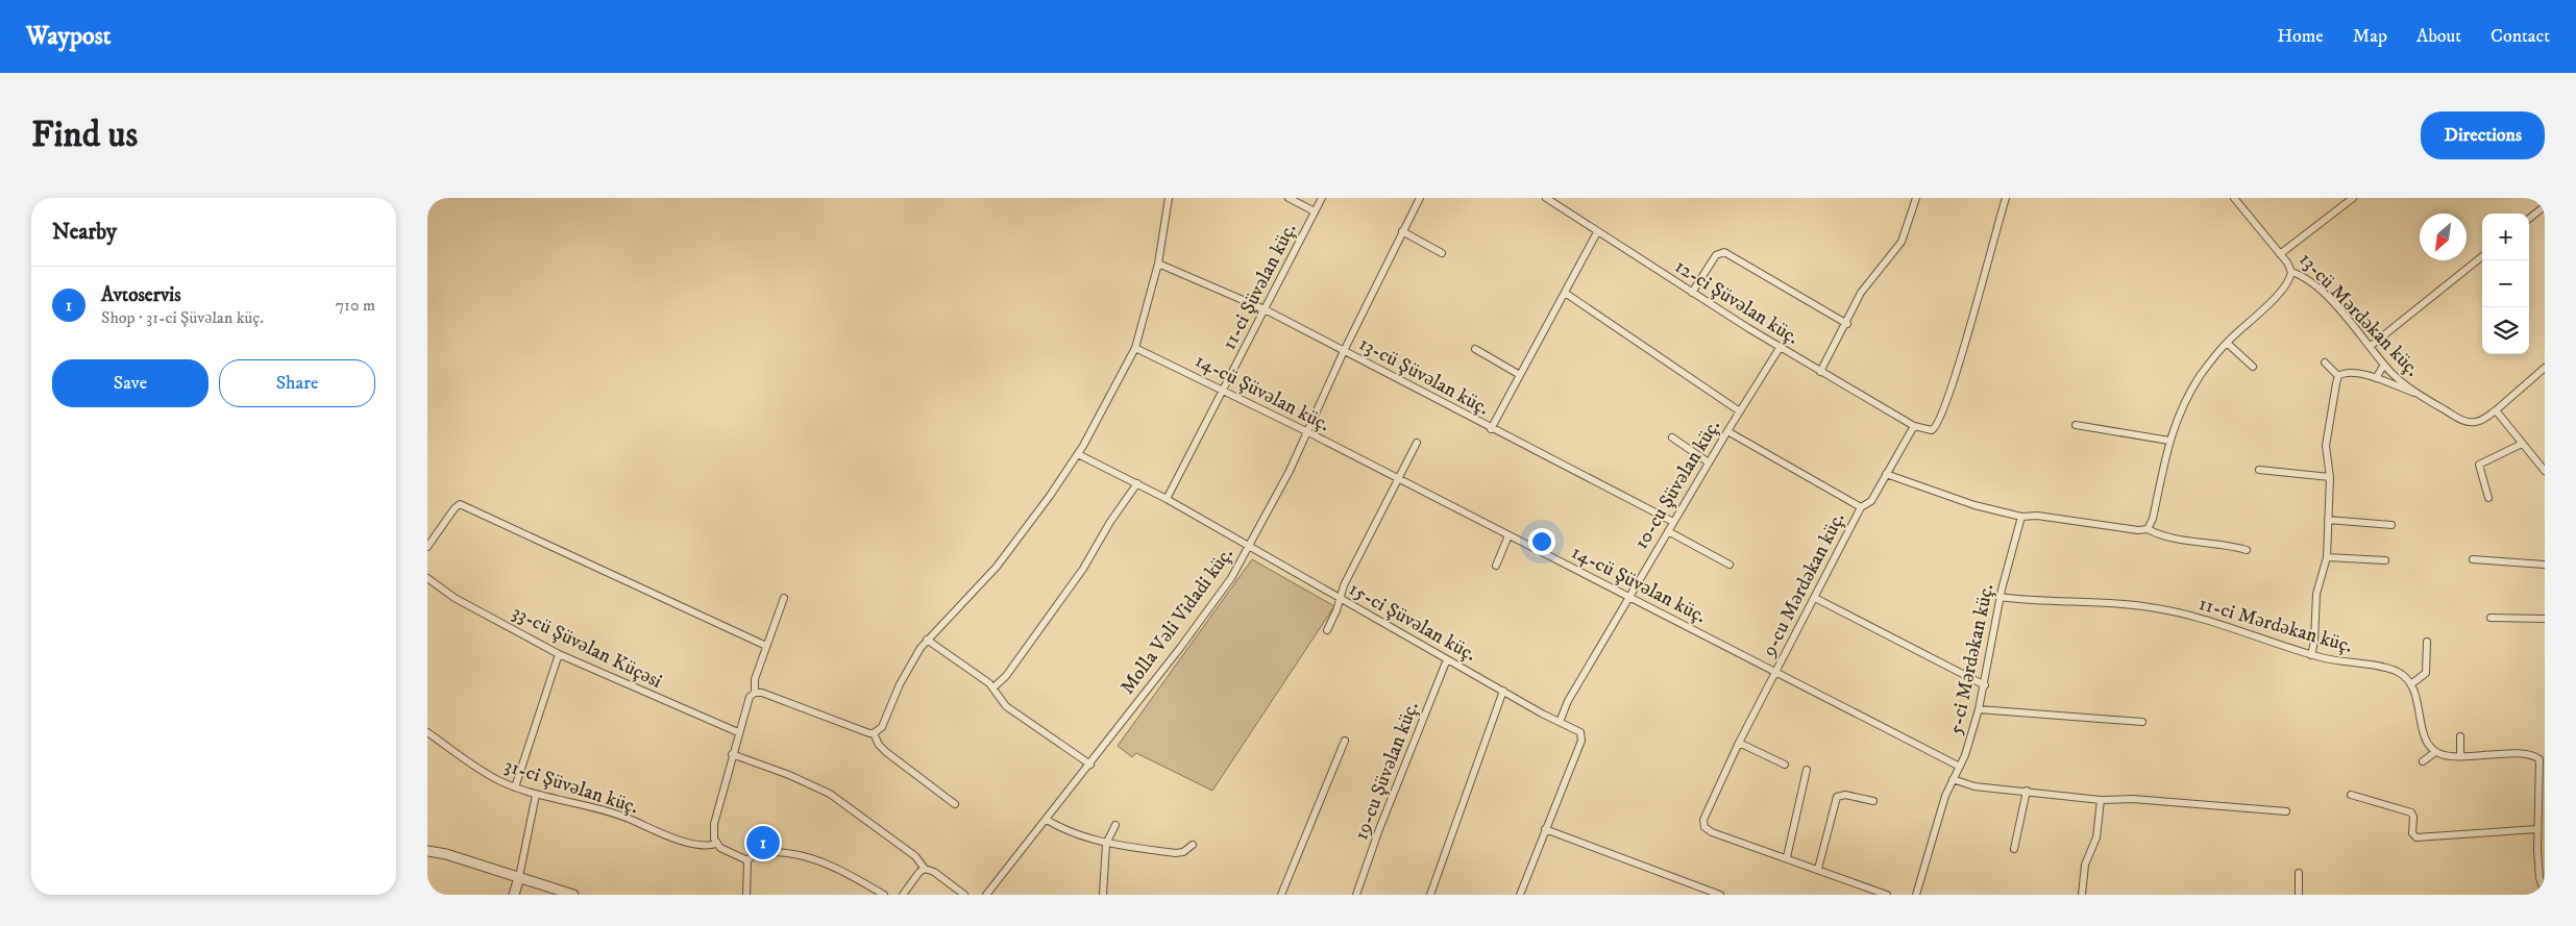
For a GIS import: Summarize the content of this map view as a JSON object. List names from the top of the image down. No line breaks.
{"streets":{"street":["11-ci Şüvəlan küç.","12-ci Şüvəlan küç.","13-cü Mərdəkan küç.","13-cü Şüvəlan küç.","14-cü Şüvəlan küç.","10-cu Şüvəlan küç.","9-cu Mərdəkan küç.","Molla Vəli Vidadi küç.","15-ci Şüvəlan küç.","11-ci Mərdəkan küç.","33-cü Şüvəlan Küçəsi","5-ci Mərdəkan küç.","19-cu Şüvəlan küç.","31-ci Şüvəlan küç."]},"crossings":[["11-ci Şüvəlan küç.","13-cü Şüvəlan küç."],["11-ci Şüvəlan küç.","14-cü Şüvəlan küç."],["11-ci Şüvəlan küç.","15-ci Şüvəlan küç."],["12-ci Şüvəlan küç.","10-cu Şüvəlan küç."],["12-ci Şüvəlan küç.","9-cu Mərdəkan küç."],["13-cü Şüvəlan küç.","10-cu Şüvəlan küç."],["13-cü Şüvəlan küç.","Molla Vəli Vidadi küç."],["14-cü Şüvəlan küç.","10-cu Şüvəlan küç."],["14-cü Şüvəlan küç.","9-cu Mərdəkan küç."],["14-cü Şüvəlan küç.","Molla Vəli Vidadi küç."],["14-cü Şüvəlan küç.","5-ci Mərdəkan küç."],["10-cu Şüvəlan küç.","15-ci Şüvəlan küç."],["Molla Vəli Vidadi küç.","15-ci Şüvəlan küç."],["15-ci Şüvəlan küç.","19-cu Şüvəlan küç."],["11-ci Mərdəkan küç.","5-ci Mərdəkan küç."]],"north":"bottom left","page":{"header":"Waypost","nav":["Home","Map","About","Contact"],"buttons":["Directions",["Save","Share"]],"title":"Find us","heading":"Nearby","map_buttons":["+","−"],"list":[{"mark":"1","name":"Avtoservis","note":"Shop · 31-ci Şüvəlan küç.","value":"710 m"}],"pins":"1"}}
